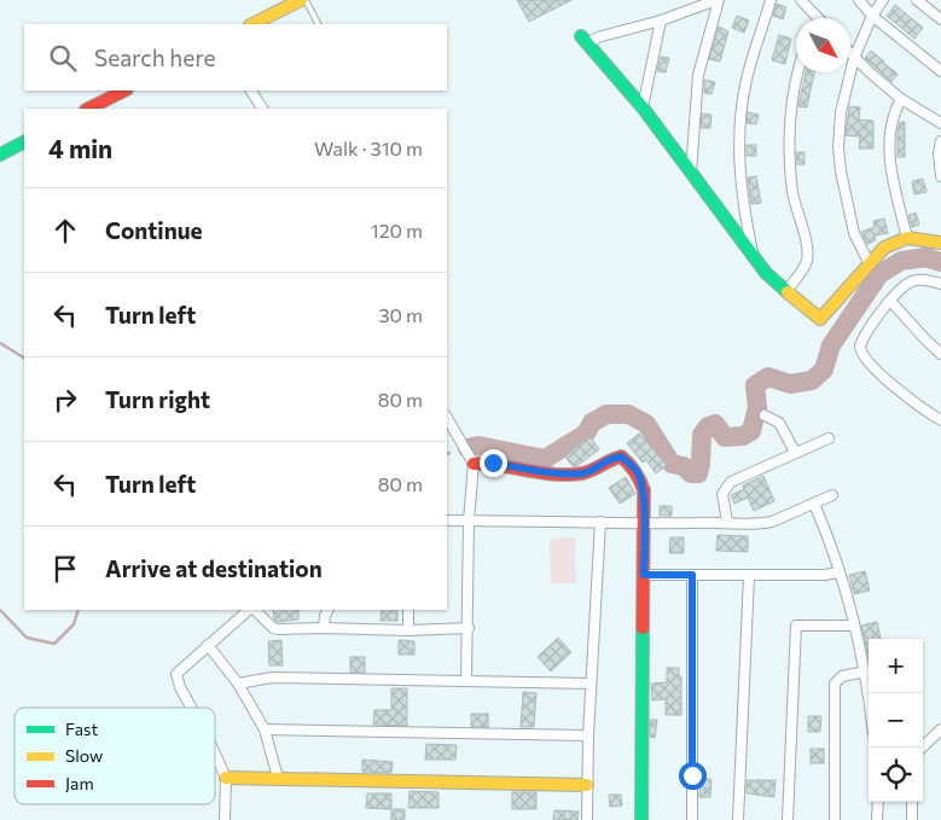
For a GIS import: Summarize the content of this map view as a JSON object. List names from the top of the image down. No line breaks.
{"legend":["Fast","Slow","Jam"],"north":"bottom right","page":{"search":"Search here","heading":["4 min","Walk · 310 m"],"list":[["Continue","120 m"],["Turn left","30 m"],["Turn right","80 m"],["Turn left","80 m"],"Arrive at destination"],"map_buttons":["+","−"]}}
